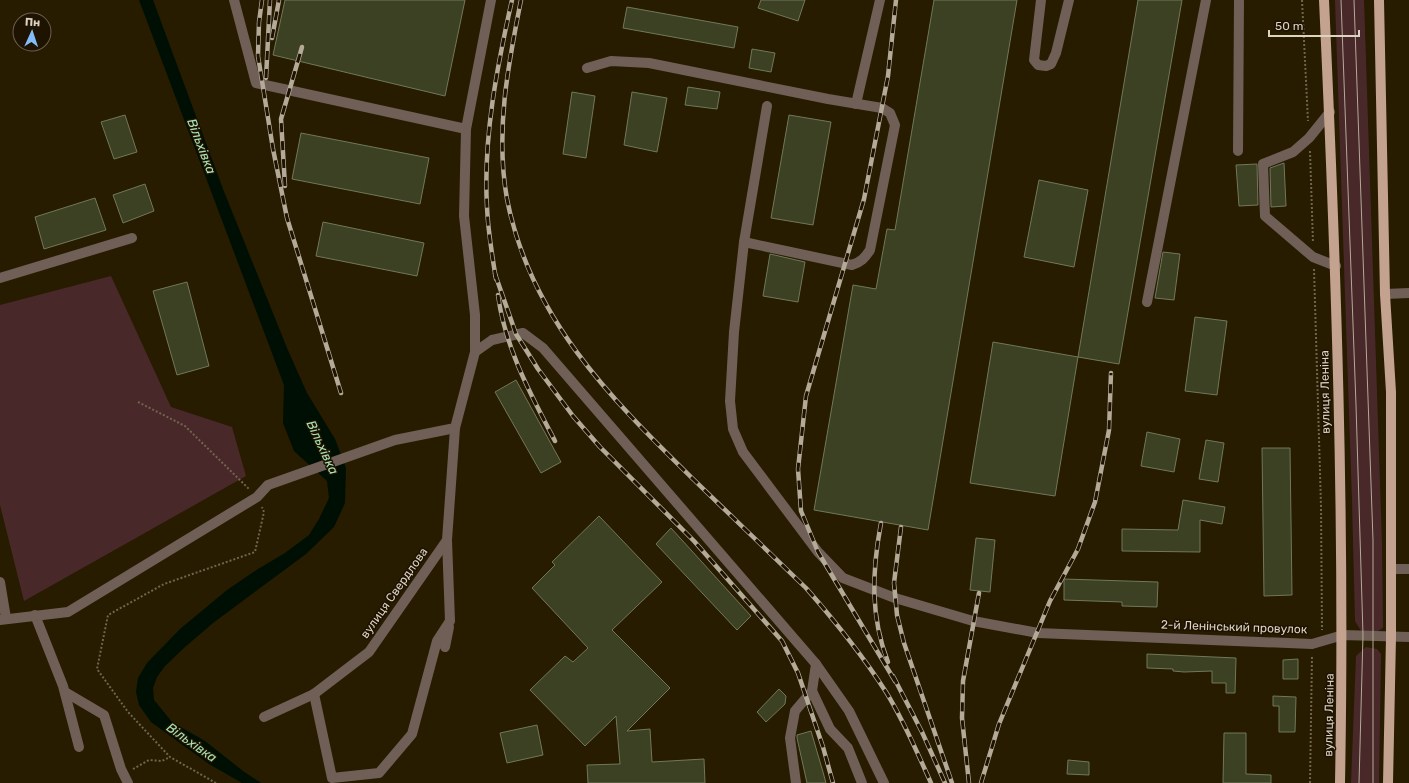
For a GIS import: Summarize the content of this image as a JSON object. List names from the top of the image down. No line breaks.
{"streets":{"main road":["вулиця Леніна"],"street":["вулиця Свердлова","2-й Ленінський провулок"]},"crossings":[["вулиця Леніна","2-й Ленінський провулок"]],"water":["Вільхівка"],"scale_bar":"50 m","north":"top"}
